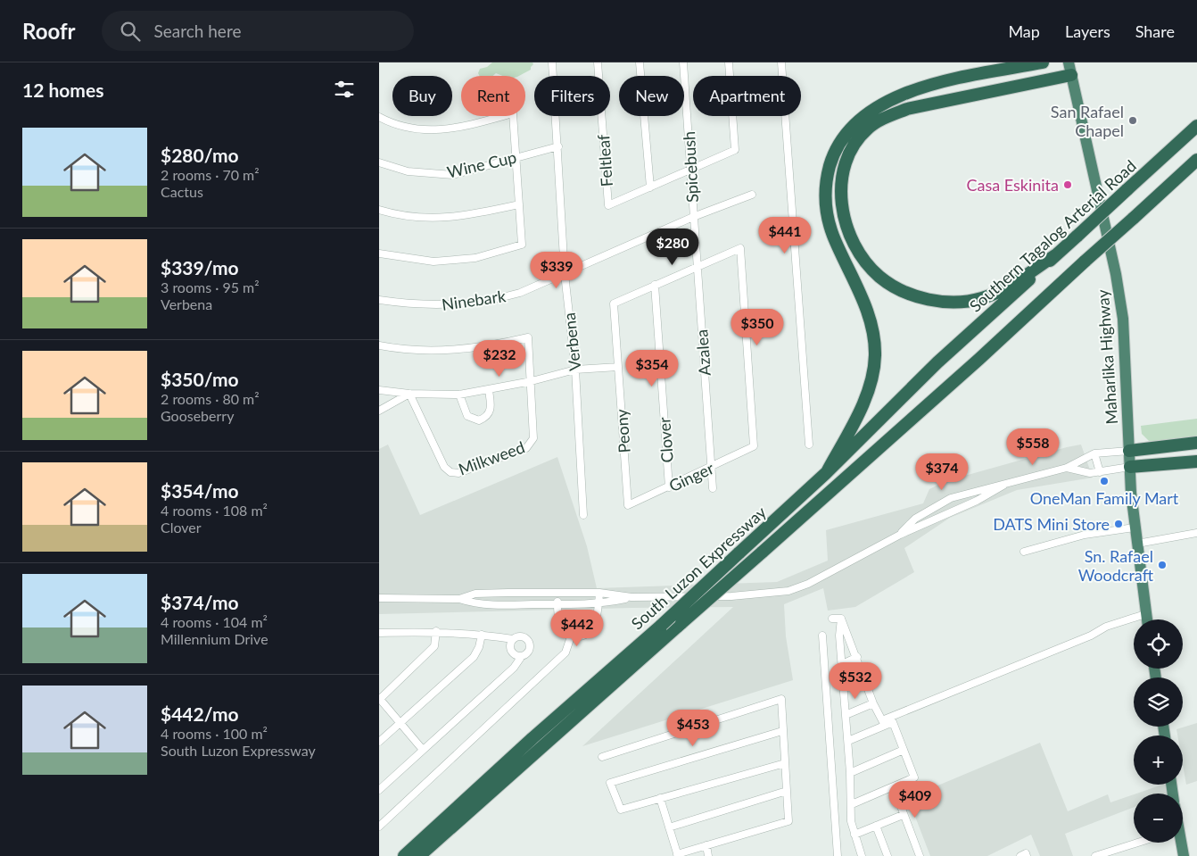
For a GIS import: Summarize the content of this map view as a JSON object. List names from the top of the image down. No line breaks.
{"streets":{"highway":["Southern Tagalog Arterial Road","Maharlika Highway","South Luzon Expressway"],"street":["Feltleaf","Wine Cup","Spicebush","Ninebark","Verbena","Azalea","Peony","Clover","Milkweed","Ginger"]},"crossings":[["Wine Cup","Verbena"],["Spicebush","Ninebark"],["Spicebush","Azalea"],["Southern Tagalog Arterial Road","South Luzon Expressway"],["Ninebark","Verbena"],["Ninebark","Azalea"],["Azalea","Ginger"],["Peony","Clover"],["Peony","Ginger"],["Clover","Ginger"]],"places":["San Rafael Chapel","Casa Eskinita","OneMan Family Mart","DATS Mini Store","Sn. Rafael Woodcraft"],"page":{"header":"Roofr","search":"Search here","nav":["Map","Layers","Share"],"heading":"12 homes","chip":["Buy","Rent","Filters","New","Apartment"],"list":[{"name":"$280/mo","note":"2 rooms · 70 m² · Cactus"},{"name":"$339/mo","note":"3 rooms · 95 m² · Verbena"},{"name":"$350/mo","note":"2 rooms · 80 m² · Gooseberry"},{"name":"$354/mo","note":"4 rooms · 108 m² · Clover"},{"name":"$374/mo","note":"4 rooms · 104 m² · Millennium Drive"},{"name":"$442/mo","note":"4 rooms · 100 m² · South Luzon Expressway"}],"price":["$441","$280","$339","$350","$232","$354","$558","$374","$442","$532","$453","$409"],"map_buttons":["+","−"]}}
